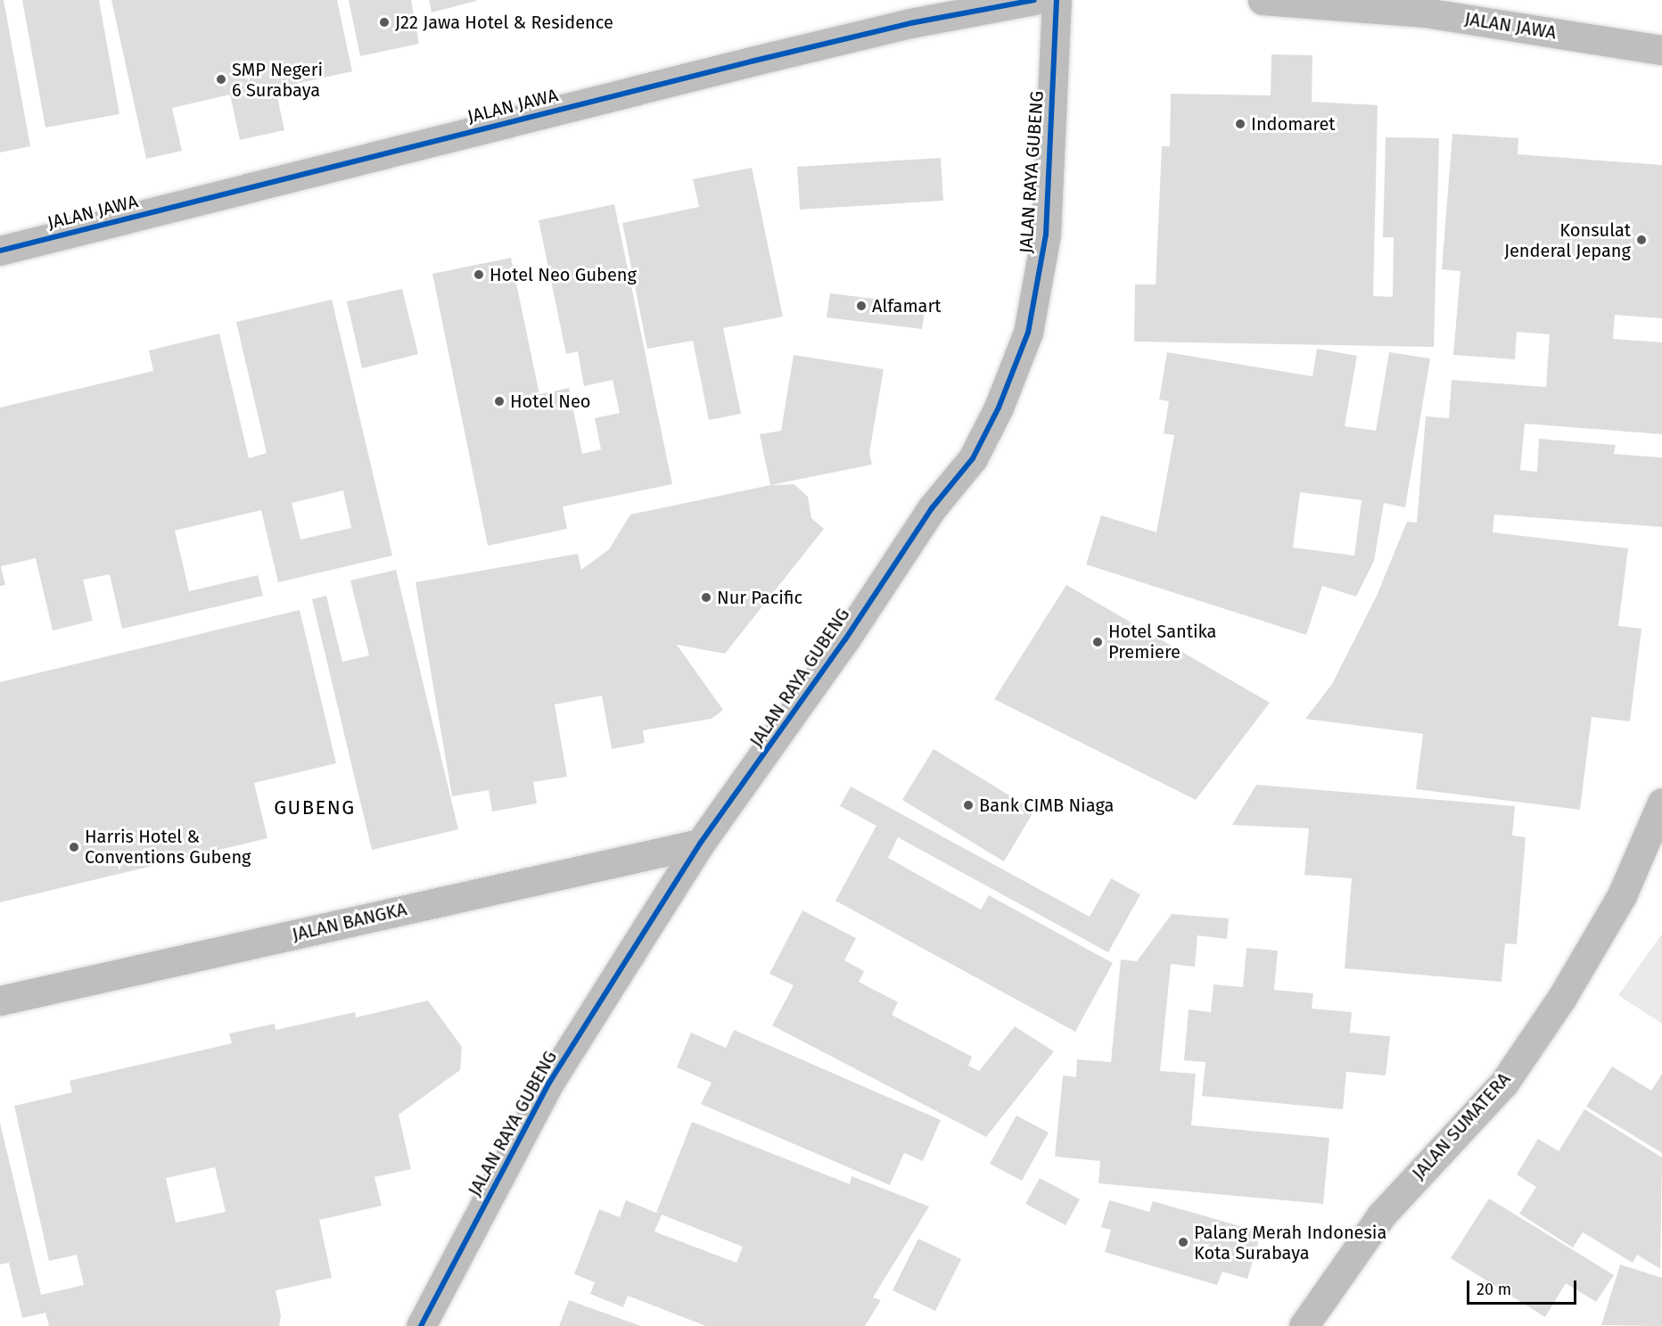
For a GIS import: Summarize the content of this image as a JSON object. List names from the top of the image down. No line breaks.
{"streets":{"highway":["JALAN RAYA GUBENG"],"street":["JALAN JAWA","JALAN BANGKA","JALAN SUMATERA"]},"crossings":[["JALAN RAYA GUBENG","JALAN BANGKA"]],"districts":["GUBENG"],"places":["J22 Jawa Hotel & Residence","SMP Negeri 6 Surabaya","Indomaret","Konsulat Jenderal Jepang","Hotel Neo Gubeng","Alfamart","Hotel Neo","Nur Pacific","Hotel Santika Premiere","Bank CIMB Niaga","Harris Hotel & Conventions Gubeng","Palang Merah Indonesia Kota Surabaya"],"scale_bar":"20 m"}
